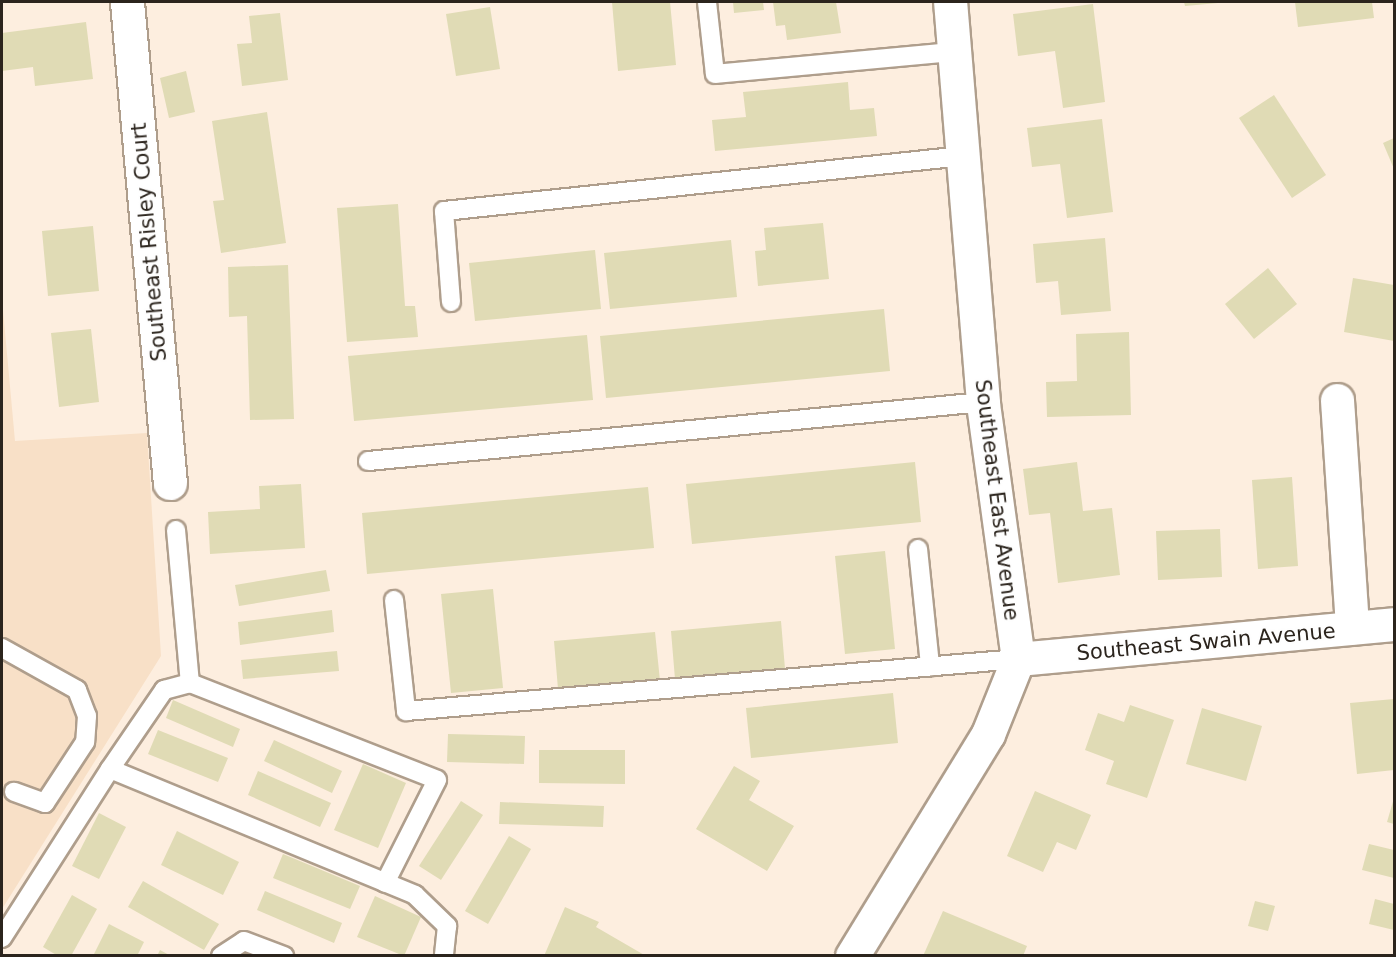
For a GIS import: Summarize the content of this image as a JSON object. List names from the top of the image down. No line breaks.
{"streets":{"street":["Southeast Risley Court","Southeast East Avenue","Southeast Swain Avenue"]},"crossings":[["Southeast East Avenue","Southeast Swain Avenue"]]}
